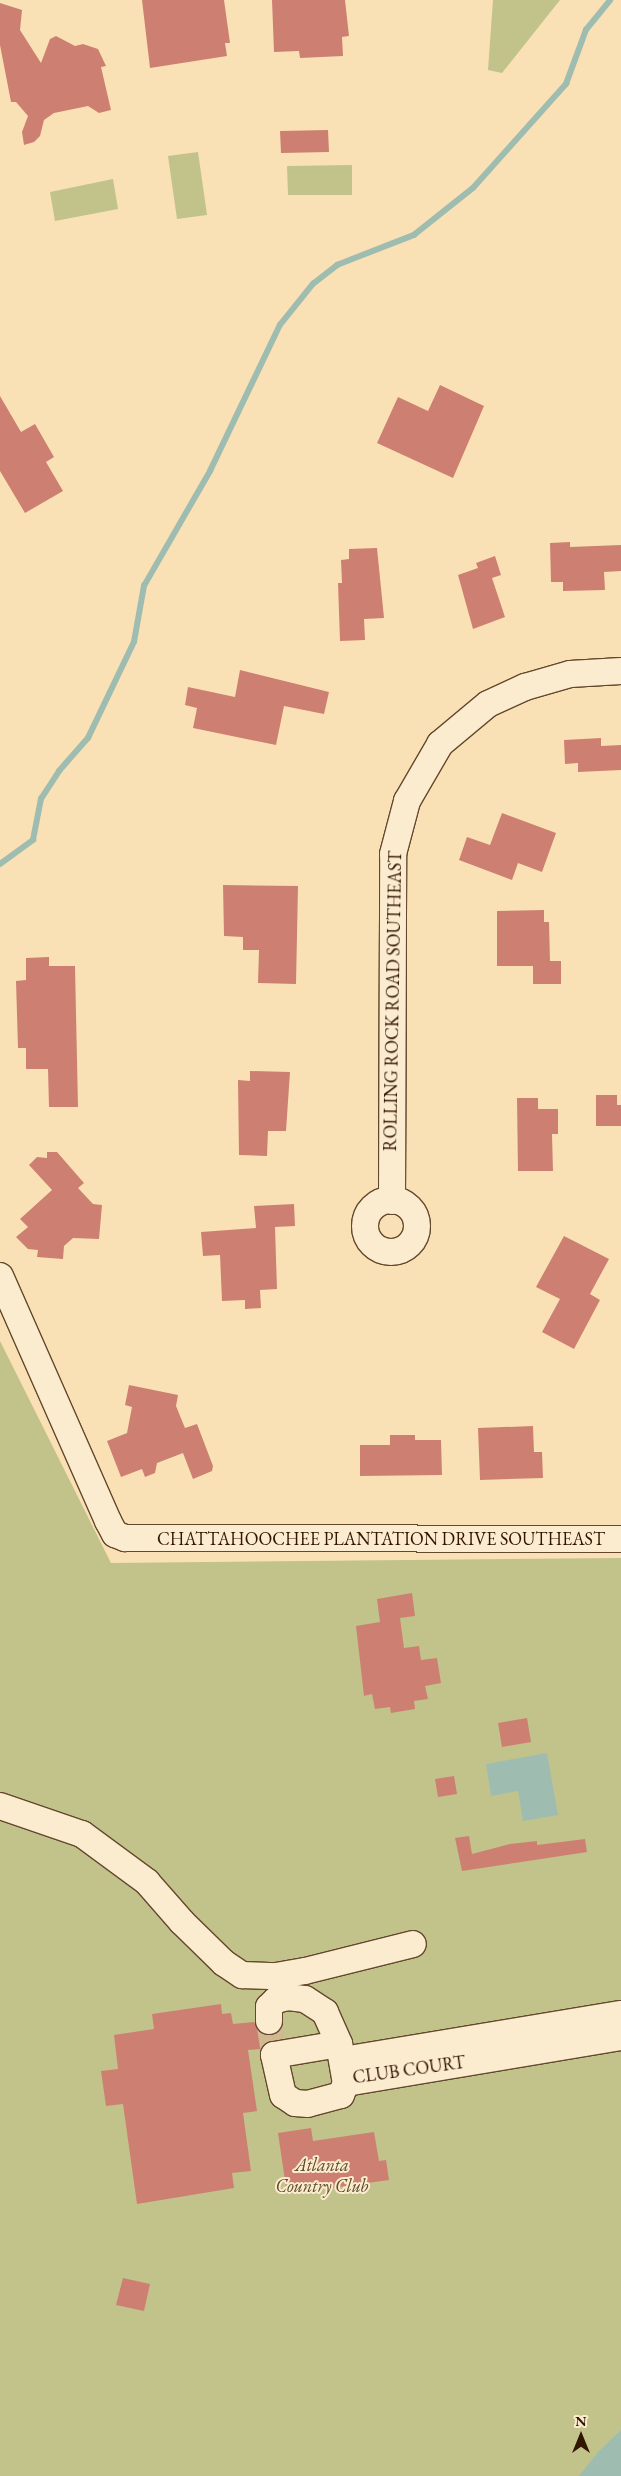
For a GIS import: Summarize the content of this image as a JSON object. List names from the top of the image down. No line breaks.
{"streets":{"street":["ROLLING ROCK ROAD SOUTHEAST","CHATTAHOOCHEE PLANTATION DRIVE SOUTHEAST","CLUB COURT"]},"parks":["Atlanta Country Club"],"north":"top"}
